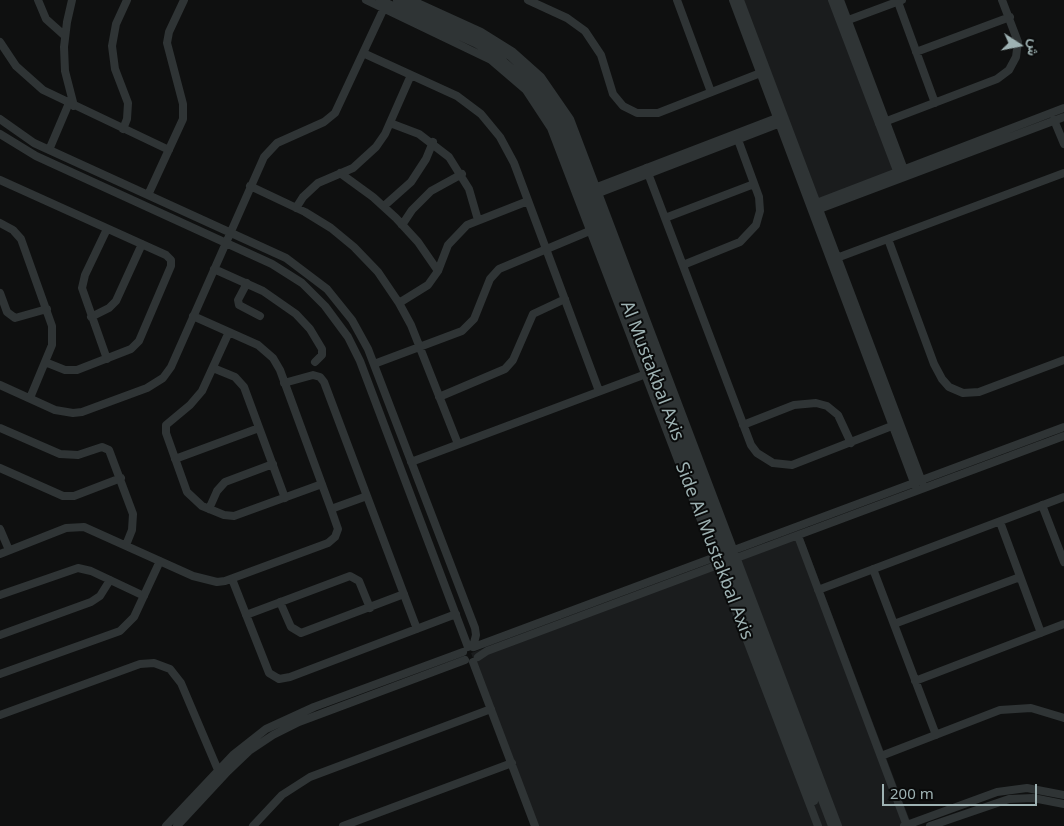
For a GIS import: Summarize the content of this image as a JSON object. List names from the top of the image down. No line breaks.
{"streets":{"street":["Al Mustakbal Axis","Side Al Mustakbal Axis"]},"crossings":[["Al Mustakbal Axis","Side Al Mustakbal Axis"]],"scale_bar":"200 m","north":"right"}
